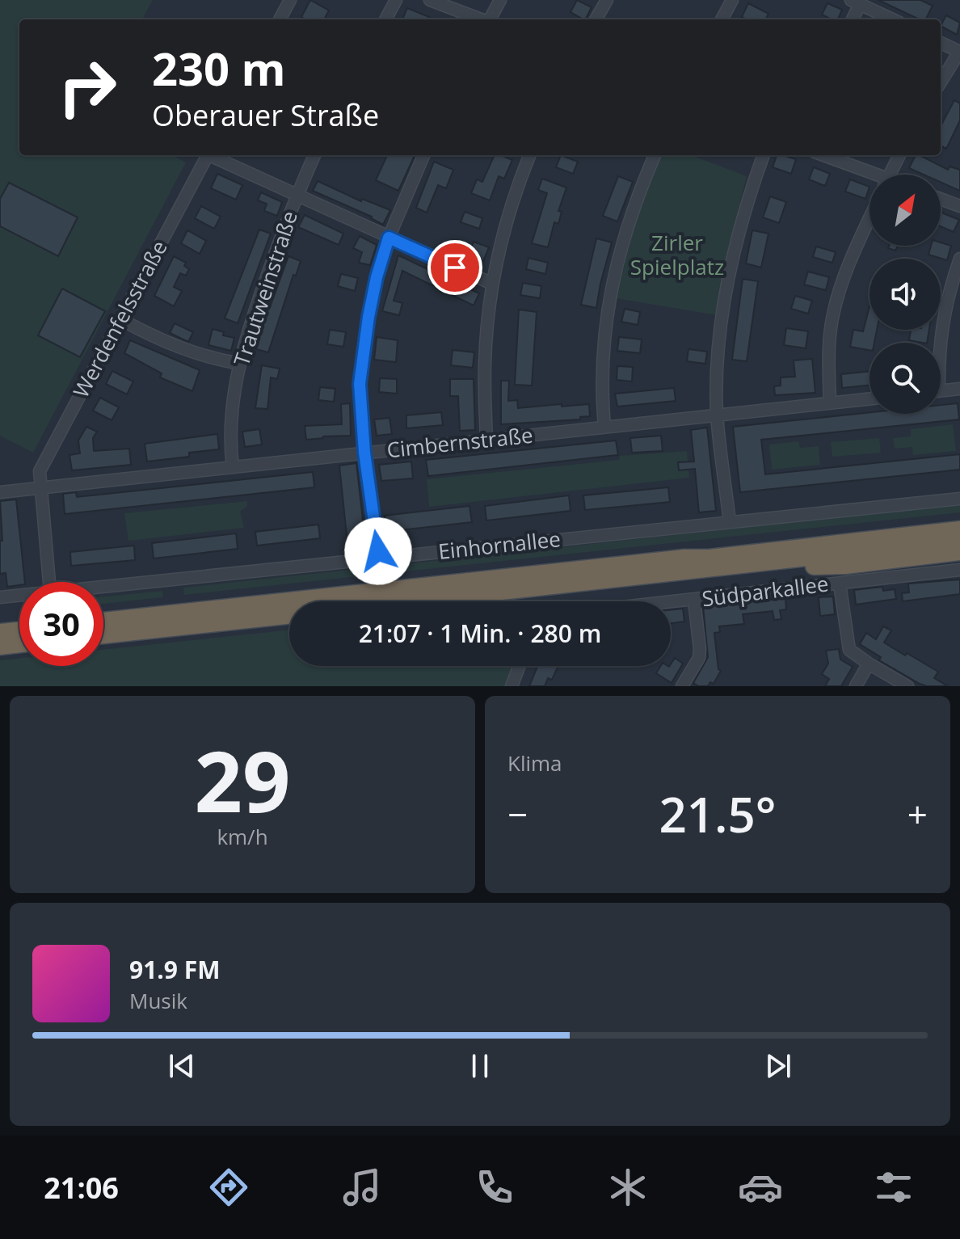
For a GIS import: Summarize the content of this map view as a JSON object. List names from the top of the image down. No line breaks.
{"streets":{"street":["Trautweinstraße","Werdenfelsstraße","Cimbernstraße","Einhornallee","Südparkallee"]},"crossings":[["Trautweinstraße","Cimbernstraße"],["Werdenfelsstraße","Cimbernstraße"]],"parks":["Zirler Spielplatz"],"north":"top right","page":{"turn":["230 m","Oberauer Straße"],"limit":"30","trip":"21:07 · 1 Min. · 280 m","tile":[["29","km/h"],"Klima"],"heat":["−","21.5°","+"],"song":["91.9 FM","Musik"],"tabs":"21:06"}}
